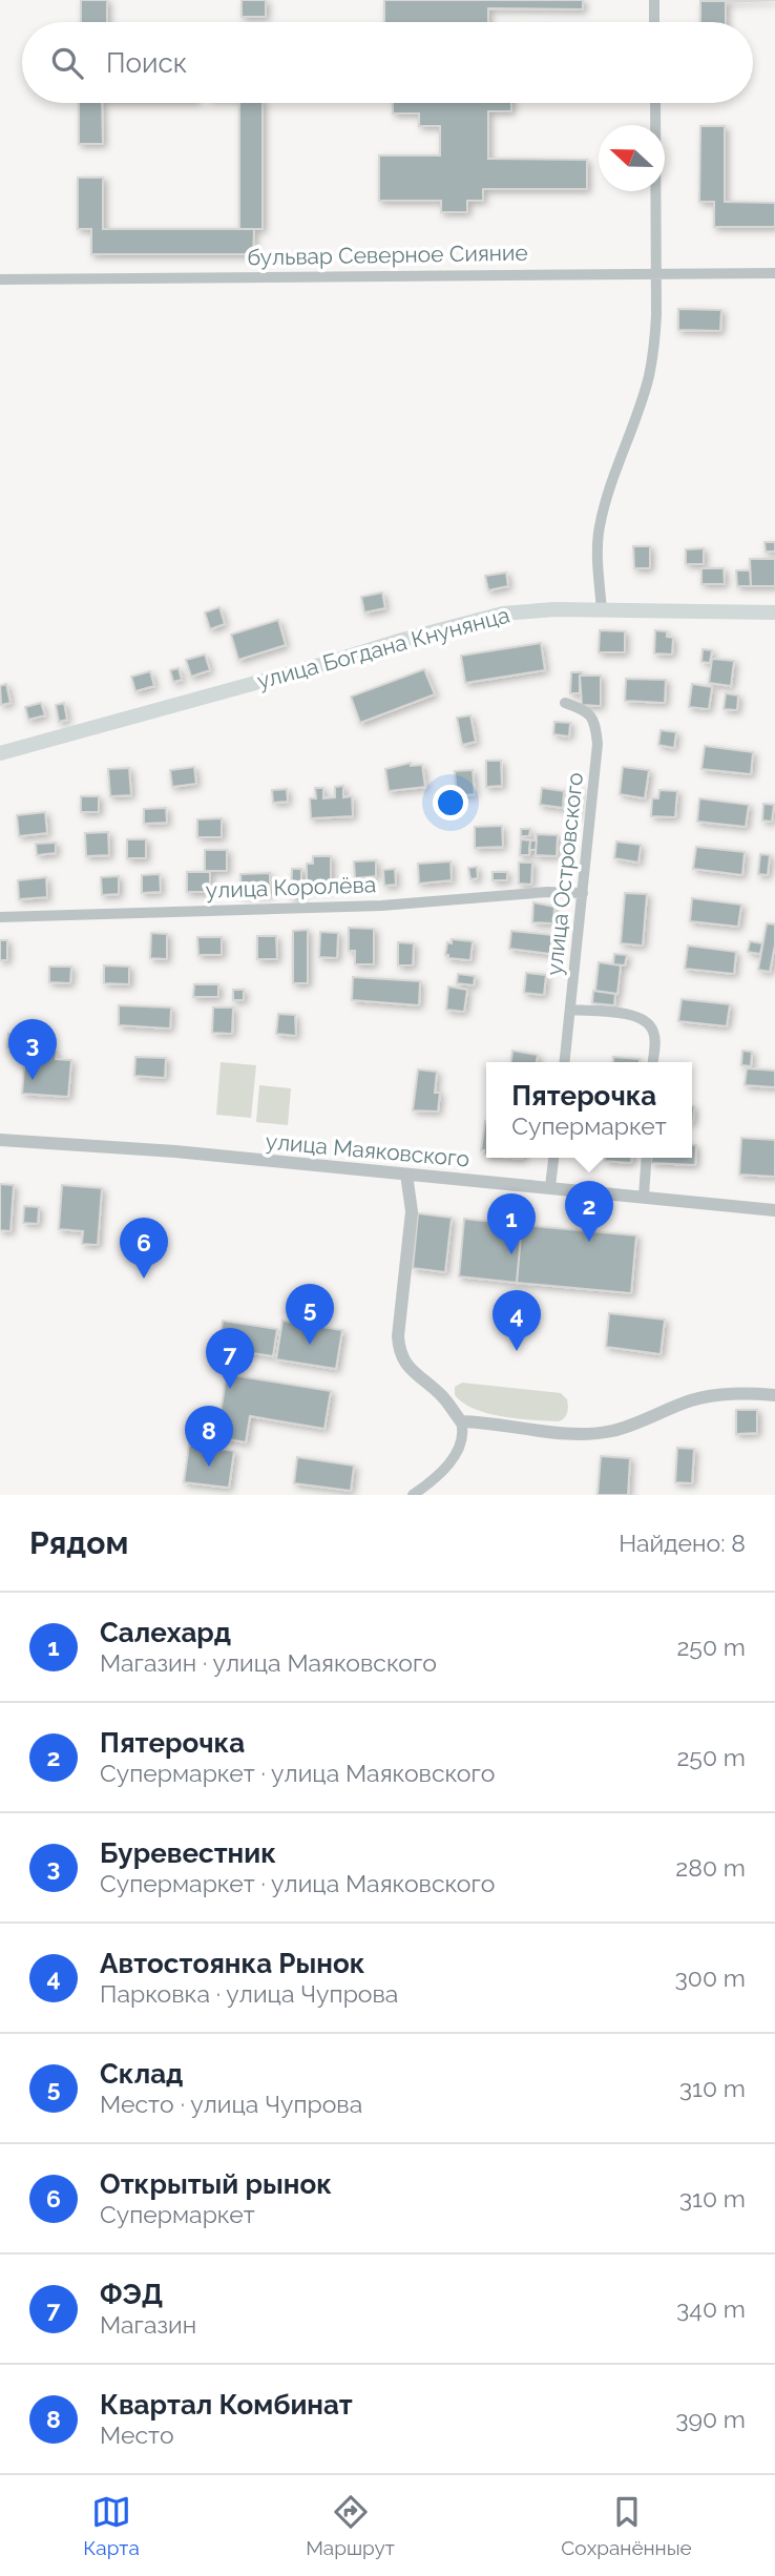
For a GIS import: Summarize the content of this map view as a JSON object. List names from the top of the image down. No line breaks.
{"streets":{"main road":["улица Богдана Кнунянца"],"street":["бульвар Северное Сияние","улица Островского","улица Королёва","улица Маяковского"]},"crossings":[["улица Островского","улица Королёва"]],"north":"left","page":{"search":"Поиск","pins":["3","2","1","6","5","4","7","8"],"popup":["Пятерочка","Супермаркет"],"heading":["Рядом","Найдено: 8"],"list":[{"mark":"1","name":"Салехард","note":"Магазин · улица Маяковского","value":"250 m"},{"mark":"2","name":"Пятерочка","note":"Супермаркет · улица Маяковского","value":"250 m"},{"mark":"3","name":"Буревестник","note":"Супермаркет · улица Маяковского","value":"280 m"},{"mark":"4","name":"Автостоянка Рынок","note":"Парковка · улица Чупрова","value":"300 m"},{"mark":"5","name":"Склад","note":"Место · улица Чупрова","value":"310 m"},{"mark":"6","name":"Открытый рынок","note":"Супермаркет","value":"310 m"},{"mark":"7","name":"ФЭД","note":"Магазин","value":"340 m"},{"mark":"8","name":"Квартал Комбинат","note":"Место","value":"390 m"}],"nav":["Карта","Маршрут","Сохранённые"]}}
